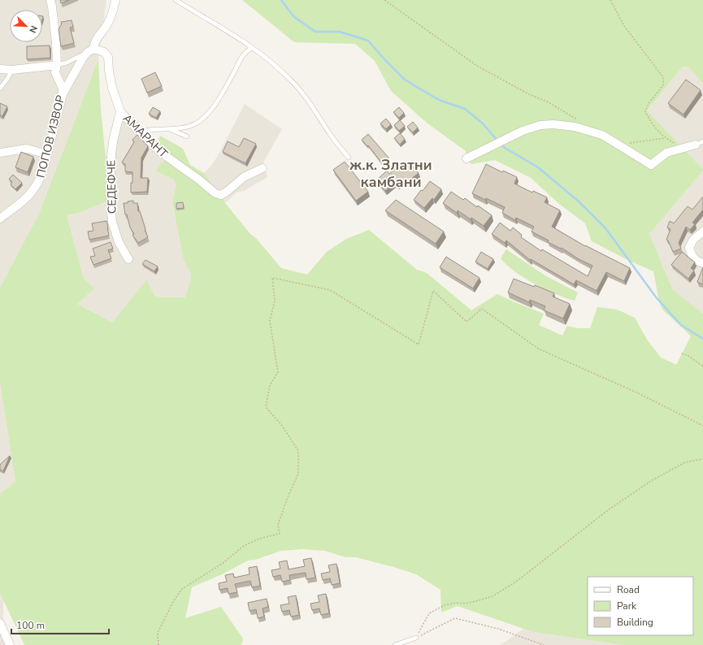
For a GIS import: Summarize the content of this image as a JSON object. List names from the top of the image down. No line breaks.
{"streets":{"street":["АМАРАНТ","ПОПОВ ИЗВОР","СЕДЕФЧЕ"]},"crossings":[["АМАРАНТ","СЕДЕФЧЕ"]],"districts":["ж.к. Златни камбани"],"legend":["Road","Park","Building"],"scale_bar":"100 m","north":"bottom right"}
